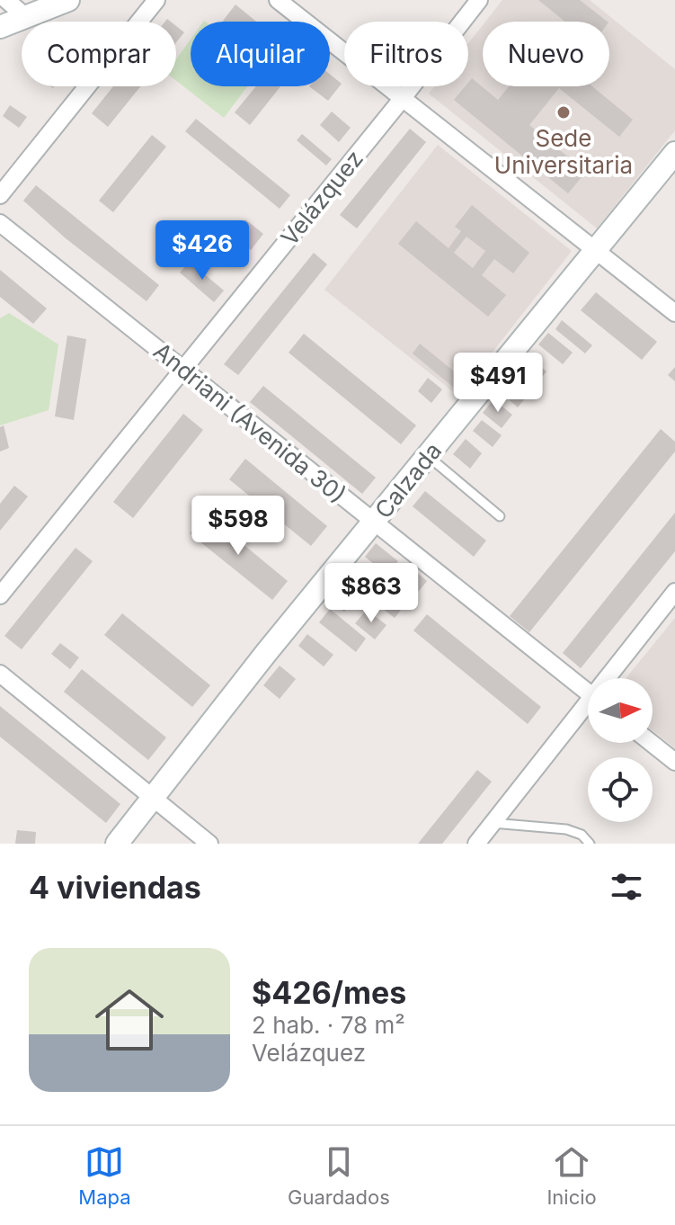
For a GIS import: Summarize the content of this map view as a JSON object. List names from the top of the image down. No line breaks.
{"streets":{"street":["Velázquez","Andriani (Avenida 30)","Calzada"]},"crossings":[["Velázquez","Andriani (Avenida 30)"],["Andriani (Avenida 30)","Calzada"]],"places":["Sede Universitaria"],"north":"right","page":{"chip":["Comprar","Alquilar","Filtros","Nuevo"],"price":["$426","$491","$598","$863"],"heading":"4 viviendas","list":[{"name":"$426/mes","note":"2 hab. · 78 m² · Velázquez"}],"tabs":["Mapa","Guardados","Inicio"]}}
